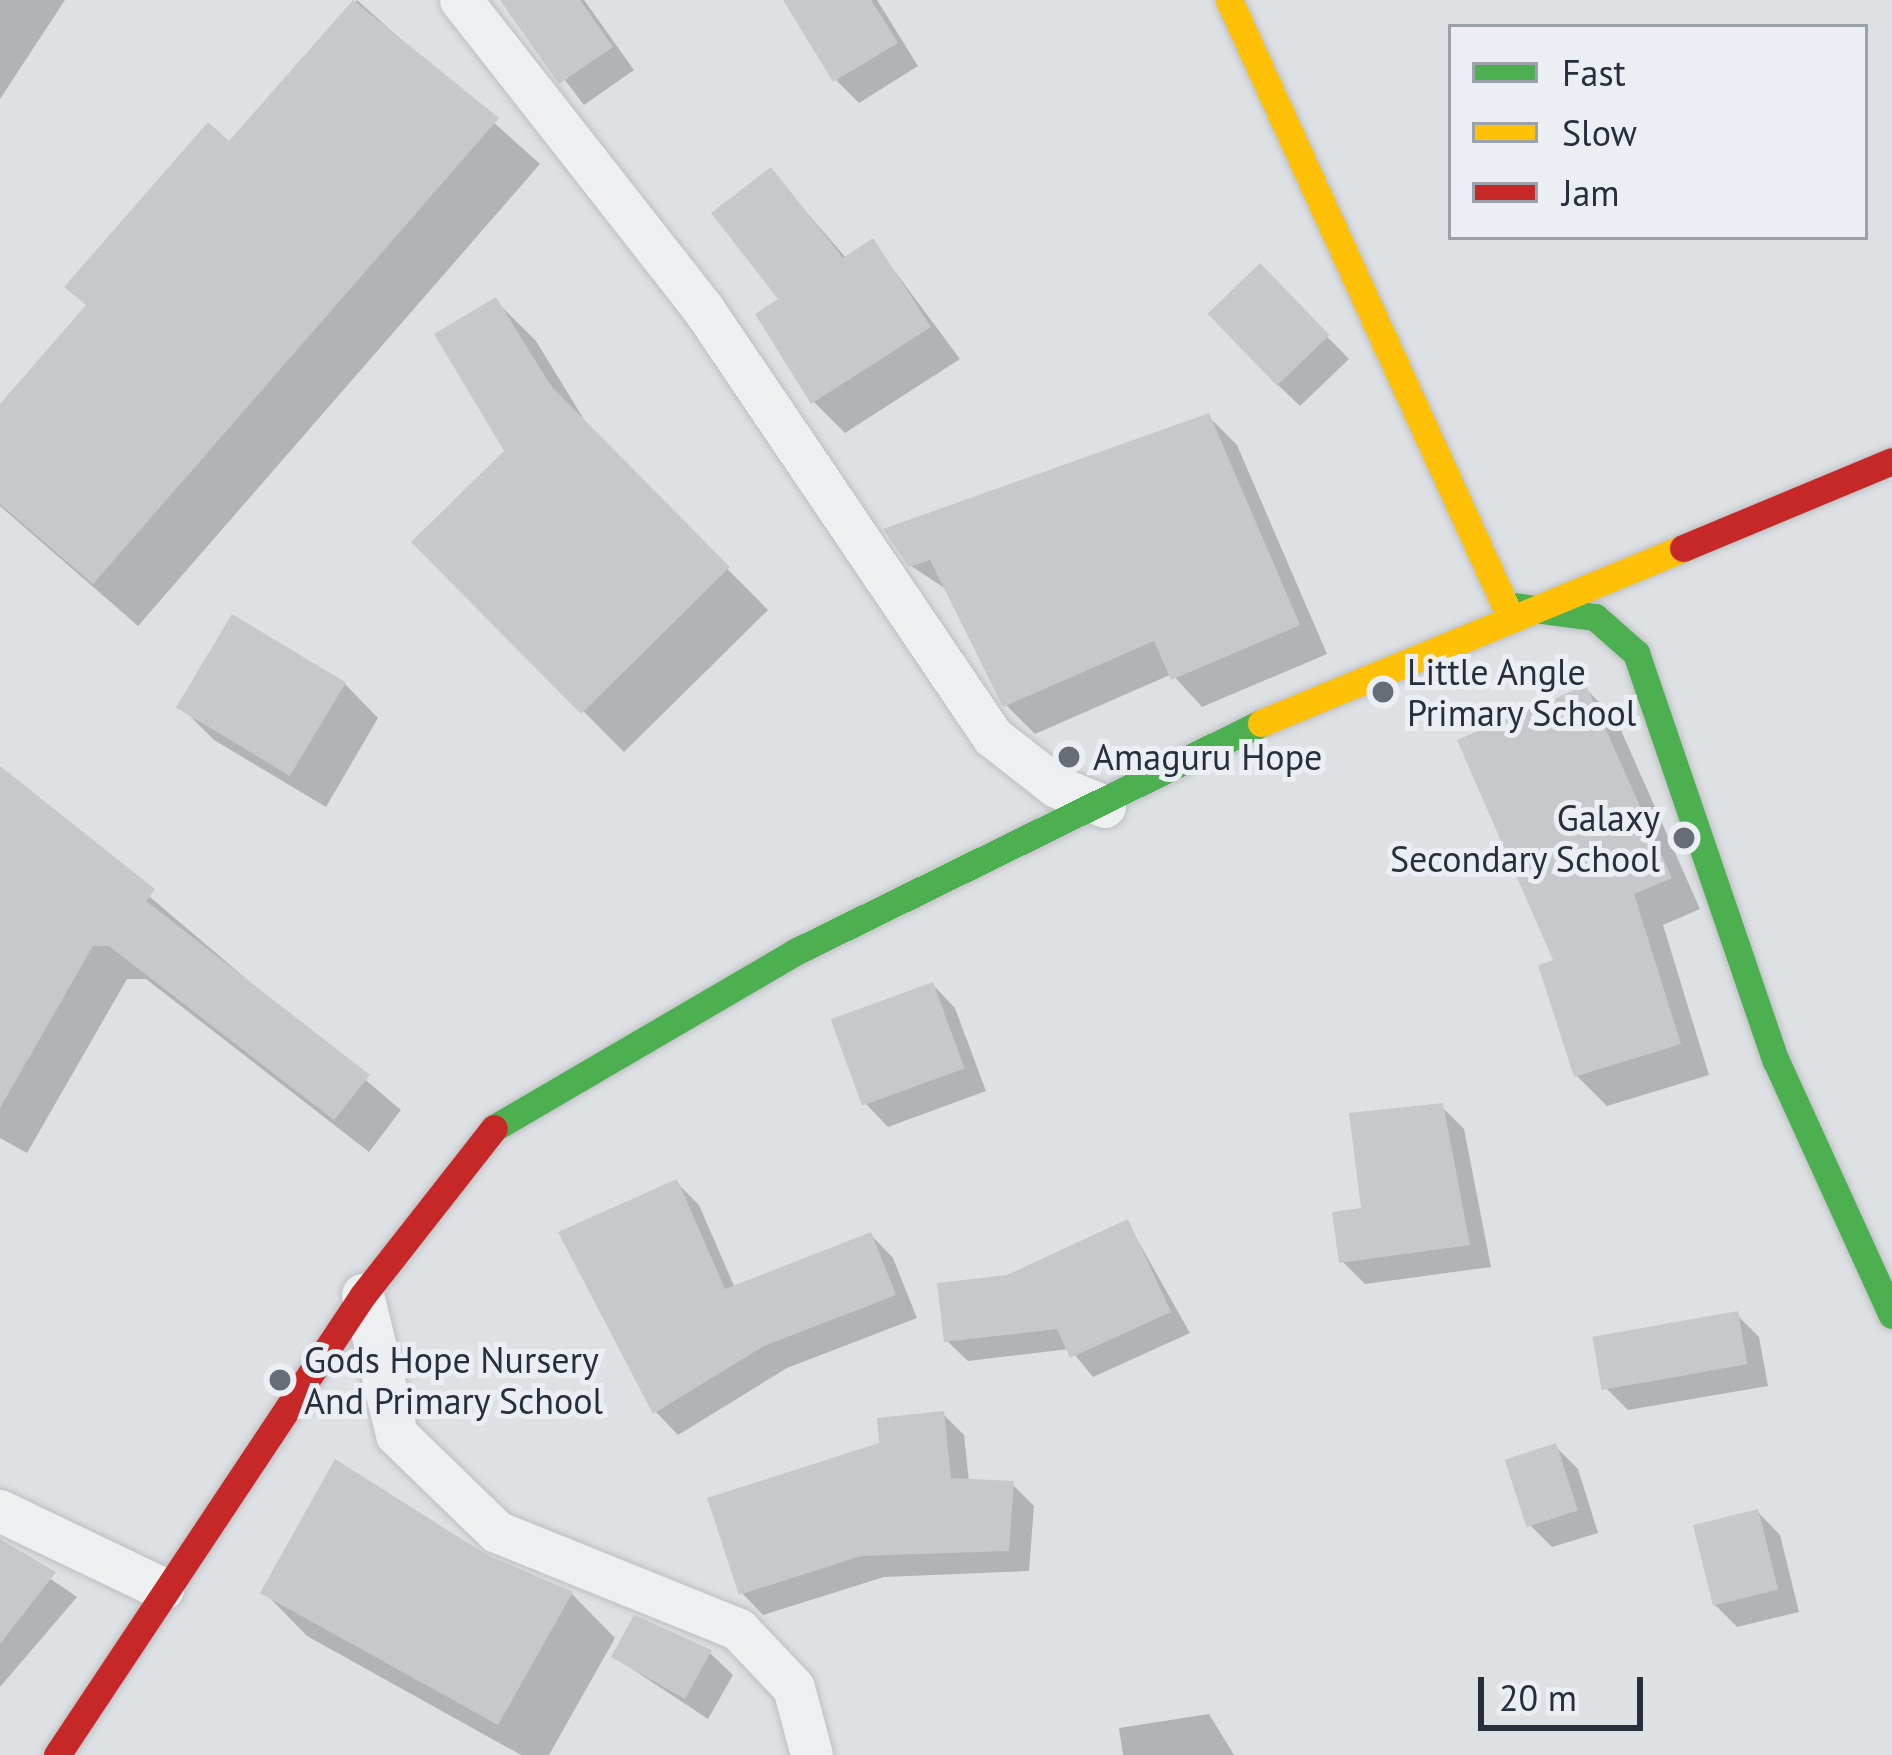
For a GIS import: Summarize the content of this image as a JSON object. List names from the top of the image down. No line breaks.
{"places":["Little Angle Primary School","Amaguru Hope","Galaxy Secondary School","Gods Hope Nursery And Primary School"],"legend":["Fast","Slow","Jam"],"scale_bar":"20 m"}
